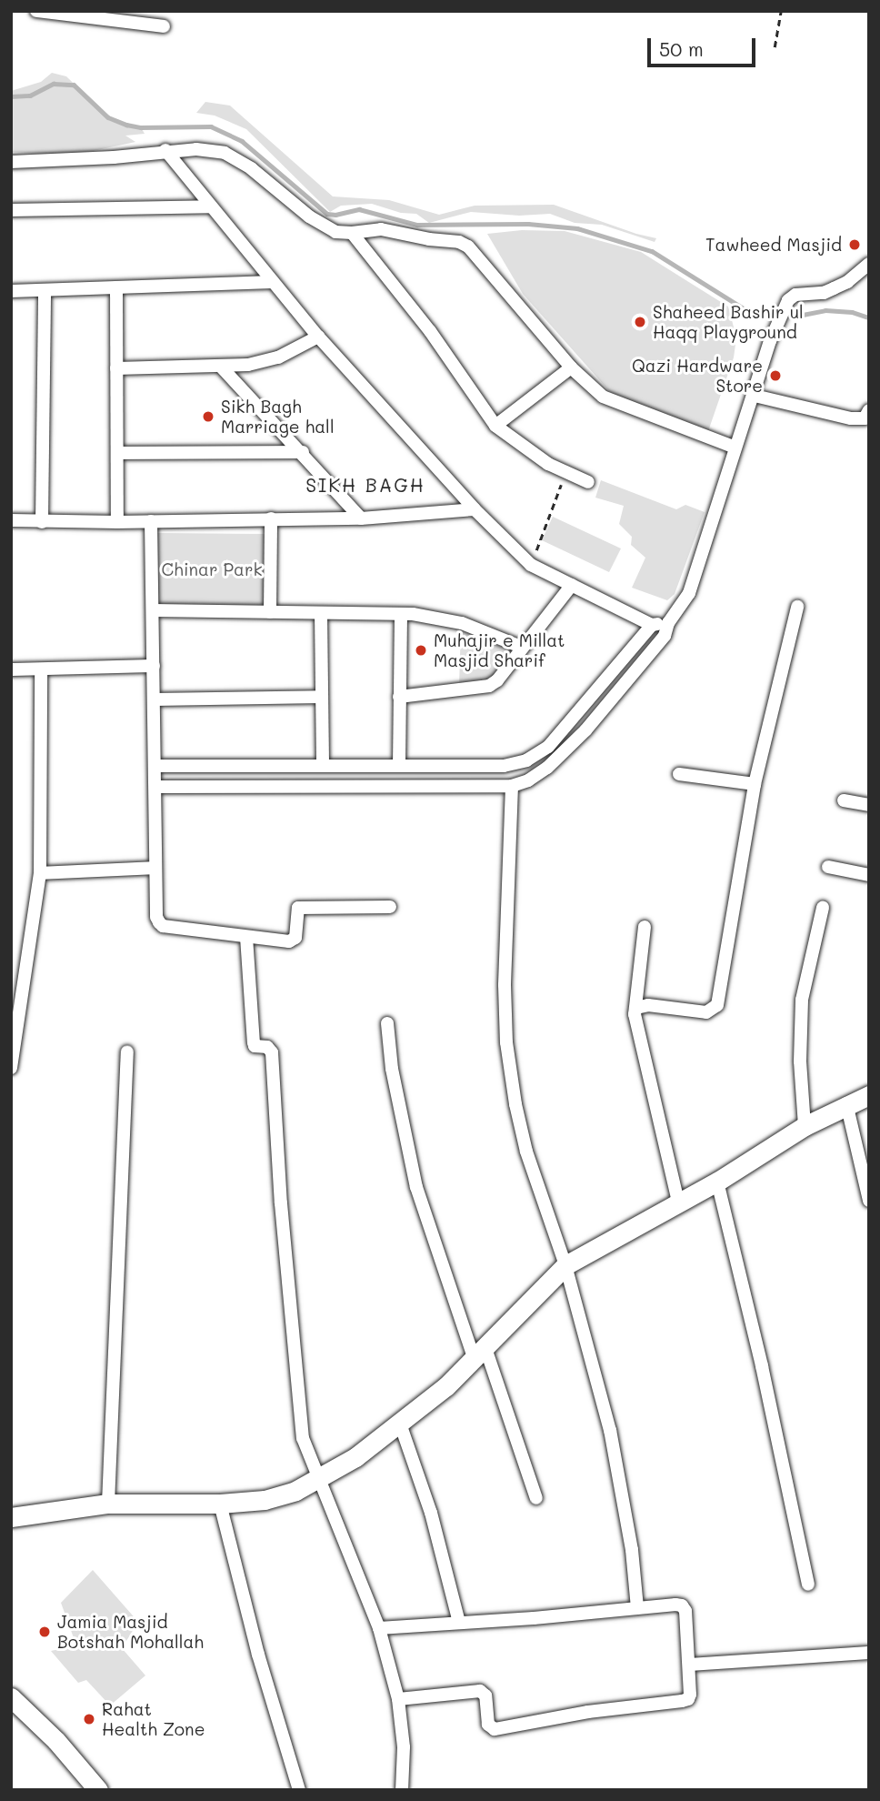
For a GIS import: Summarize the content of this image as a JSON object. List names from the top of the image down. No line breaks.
{"districts":["SIKH BAGH"],"parks":["Chinar Park"],"places":["Tawheed Masjid","Shaheed Bashir ul Haqq Playground","Qazi Hardware Store","Sikh Bagh Marriage hall","Muhajir e Millat Masjid Sharif","Jamia Masjid Botshah Mohallah","Rahat Health Zone"],"scale_bar":"50 m"}
